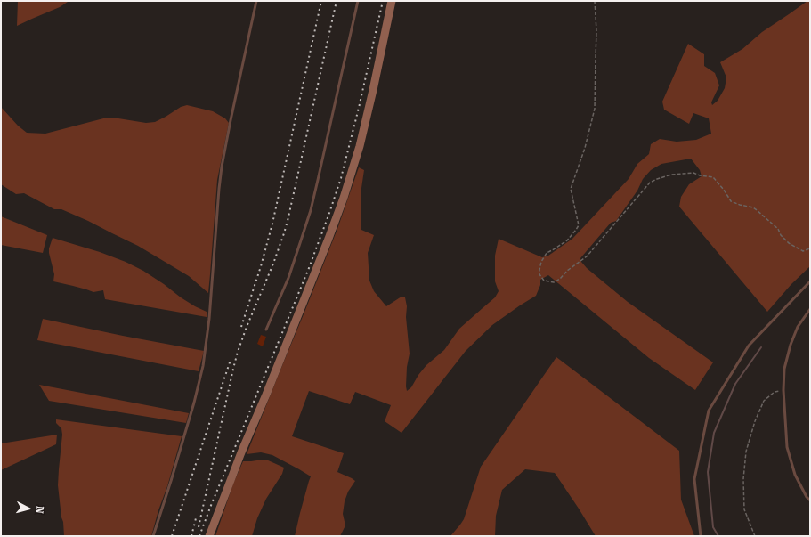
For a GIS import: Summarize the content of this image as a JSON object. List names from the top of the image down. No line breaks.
{"north":"right"}
